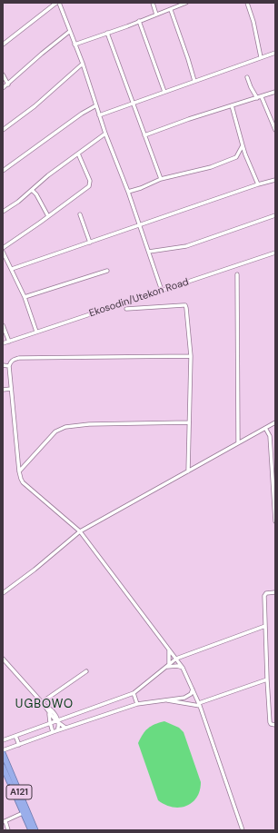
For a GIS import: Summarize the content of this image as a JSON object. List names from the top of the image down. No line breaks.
{"streets":{"highway":["A121"],"street":["Ekosodin/Utekon Road"]},"districts":["UGBOWO"]}
